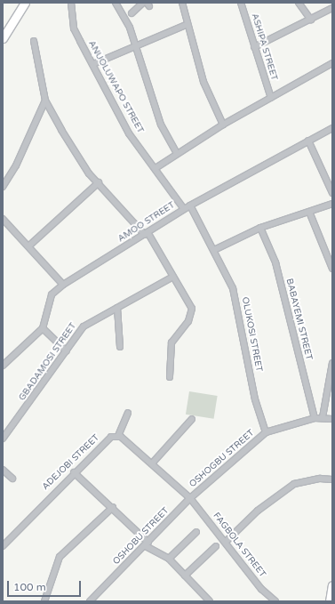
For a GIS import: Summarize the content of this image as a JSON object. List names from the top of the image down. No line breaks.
{"streets":{"street":["ASHIPA STREET","ANUOLUWAPO STREET","AMOO STREET","BABAYEMI STREET","OLUKOSI STREET","GBADAMOSI STREET","OSHOGBU STREET","ADEJOBI STREET","OSHOBU STREET","FAGBOLA STREET"]},"crossings":[["ANUOLUWAPO STREET","AMOO STREET"],["AMOO STREET","OLUKOSI STREET"],["OLUKOSI STREET","OSHOGBU STREET"],["OSHOGBU STREET","OSHOBU STREET"],["OSHOGBU STREET","FAGBOLA STREET"],["OSHOBU STREET","FAGBOLA STREET"]],"scale_bar":"100 m"}
